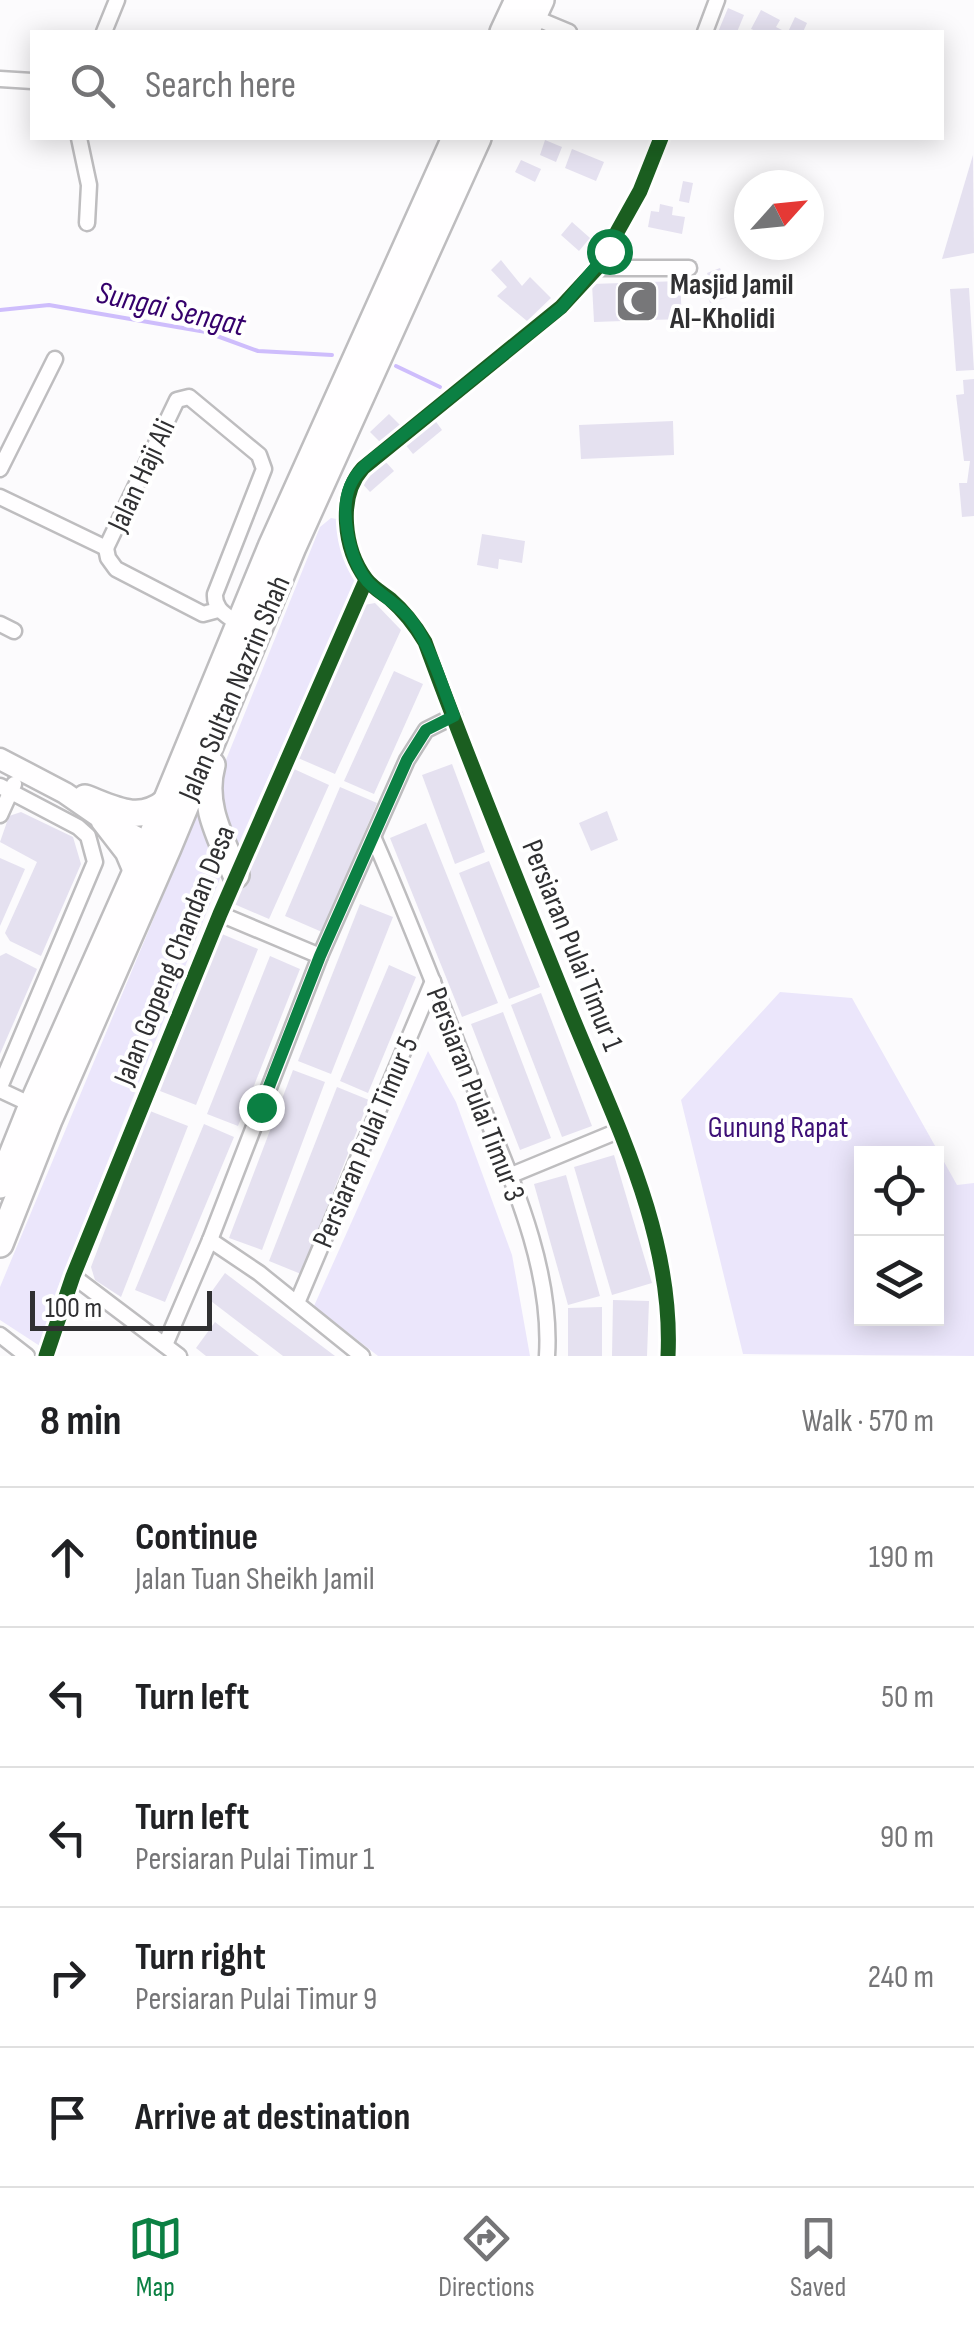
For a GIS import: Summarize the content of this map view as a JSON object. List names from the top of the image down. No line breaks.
{"streets":{"highway":["Jalan Sultan Nazrin Shah"],"street":["Jalan Haji Ali","Persiaran Pulai Timur 1","Jalan Gopeng Chandan Desa","Persiaran Pulai Timur 3","Persiaran Pulai Timur 5"]},"crossings":[["Jalan Haji Ali","Jalan Sultan Nazrin Shah"],["Persiaran Pulai Timur 1","Jalan Gopeng Chandan Desa"],["Persiaran Pulai Timur 3","Persiaran Pulai Timur 5"]],"water":["Sungai Sengat"],"parks":["Gunung Rapat"],"places":{"mosque":["Masjid Jamil Al-Kholidi"]},"scale_bar":"100 m","north":"top right","page":{"search":"Search here","scale":"100 m","heading":["8 min","Walk · 570 m"],"list":[["Continue","Jalan Tuan Sheikh Jamil","190 m"],["Turn left","50 m"],["Turn left","Persiaran Pulai Timur 1","90 m"],["Turn right","Persiaran Pulai Timur 9","240 m"],"Arrive at destination"],"nav":["Map","Directions","Saved"]}}
